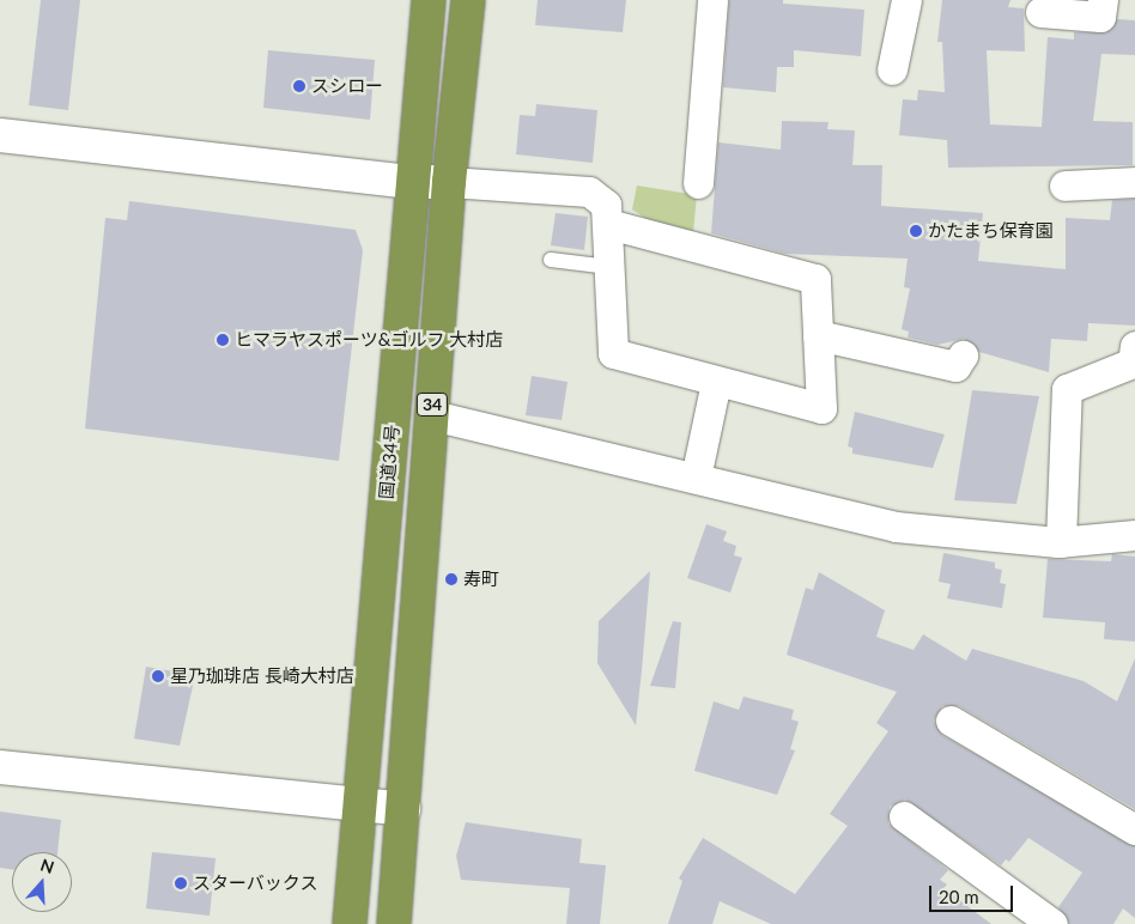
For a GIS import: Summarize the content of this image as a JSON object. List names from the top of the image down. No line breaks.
{"streets":{"highway":["34","国道34号"]},"places":["スシロー","かたまち保育園","ヒマラヤスポーツ&ゴルフ 大村店","寿町","星乃珈琲店 長崎大村店","スターバックス"],"scale_bar":"20 m","north":"top"}
